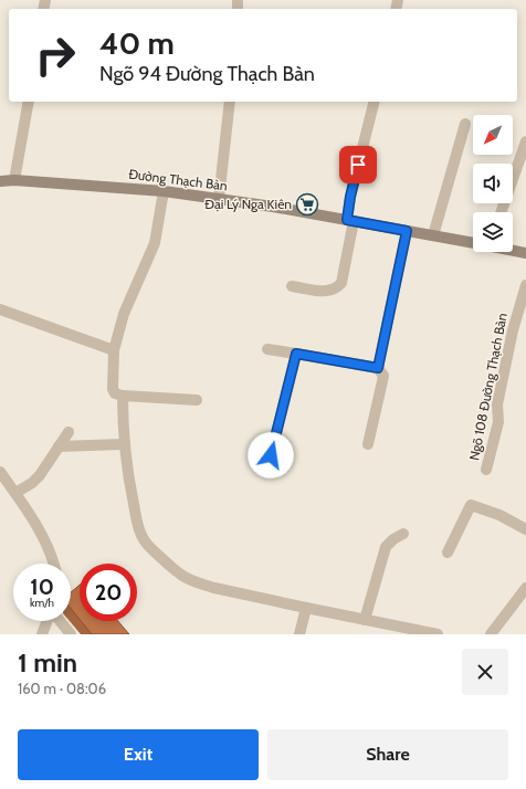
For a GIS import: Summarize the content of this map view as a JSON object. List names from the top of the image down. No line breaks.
{"streets":{"main road":["Đường Thạch Bàn"],"street":["Ngõ 108 Đường Thạch Bàn"]},"places":{"supermarket":["Đại Lý Nga Kiên"]},"north":"bottom left","page":{"turn":["40 m","Ngõ 94 Đường Thạch Bàn"],"speed":"10 km/h","limit":"20","heading":["1 min","160 m · 08:06"],"buttons":["Exit","Share"]}}
